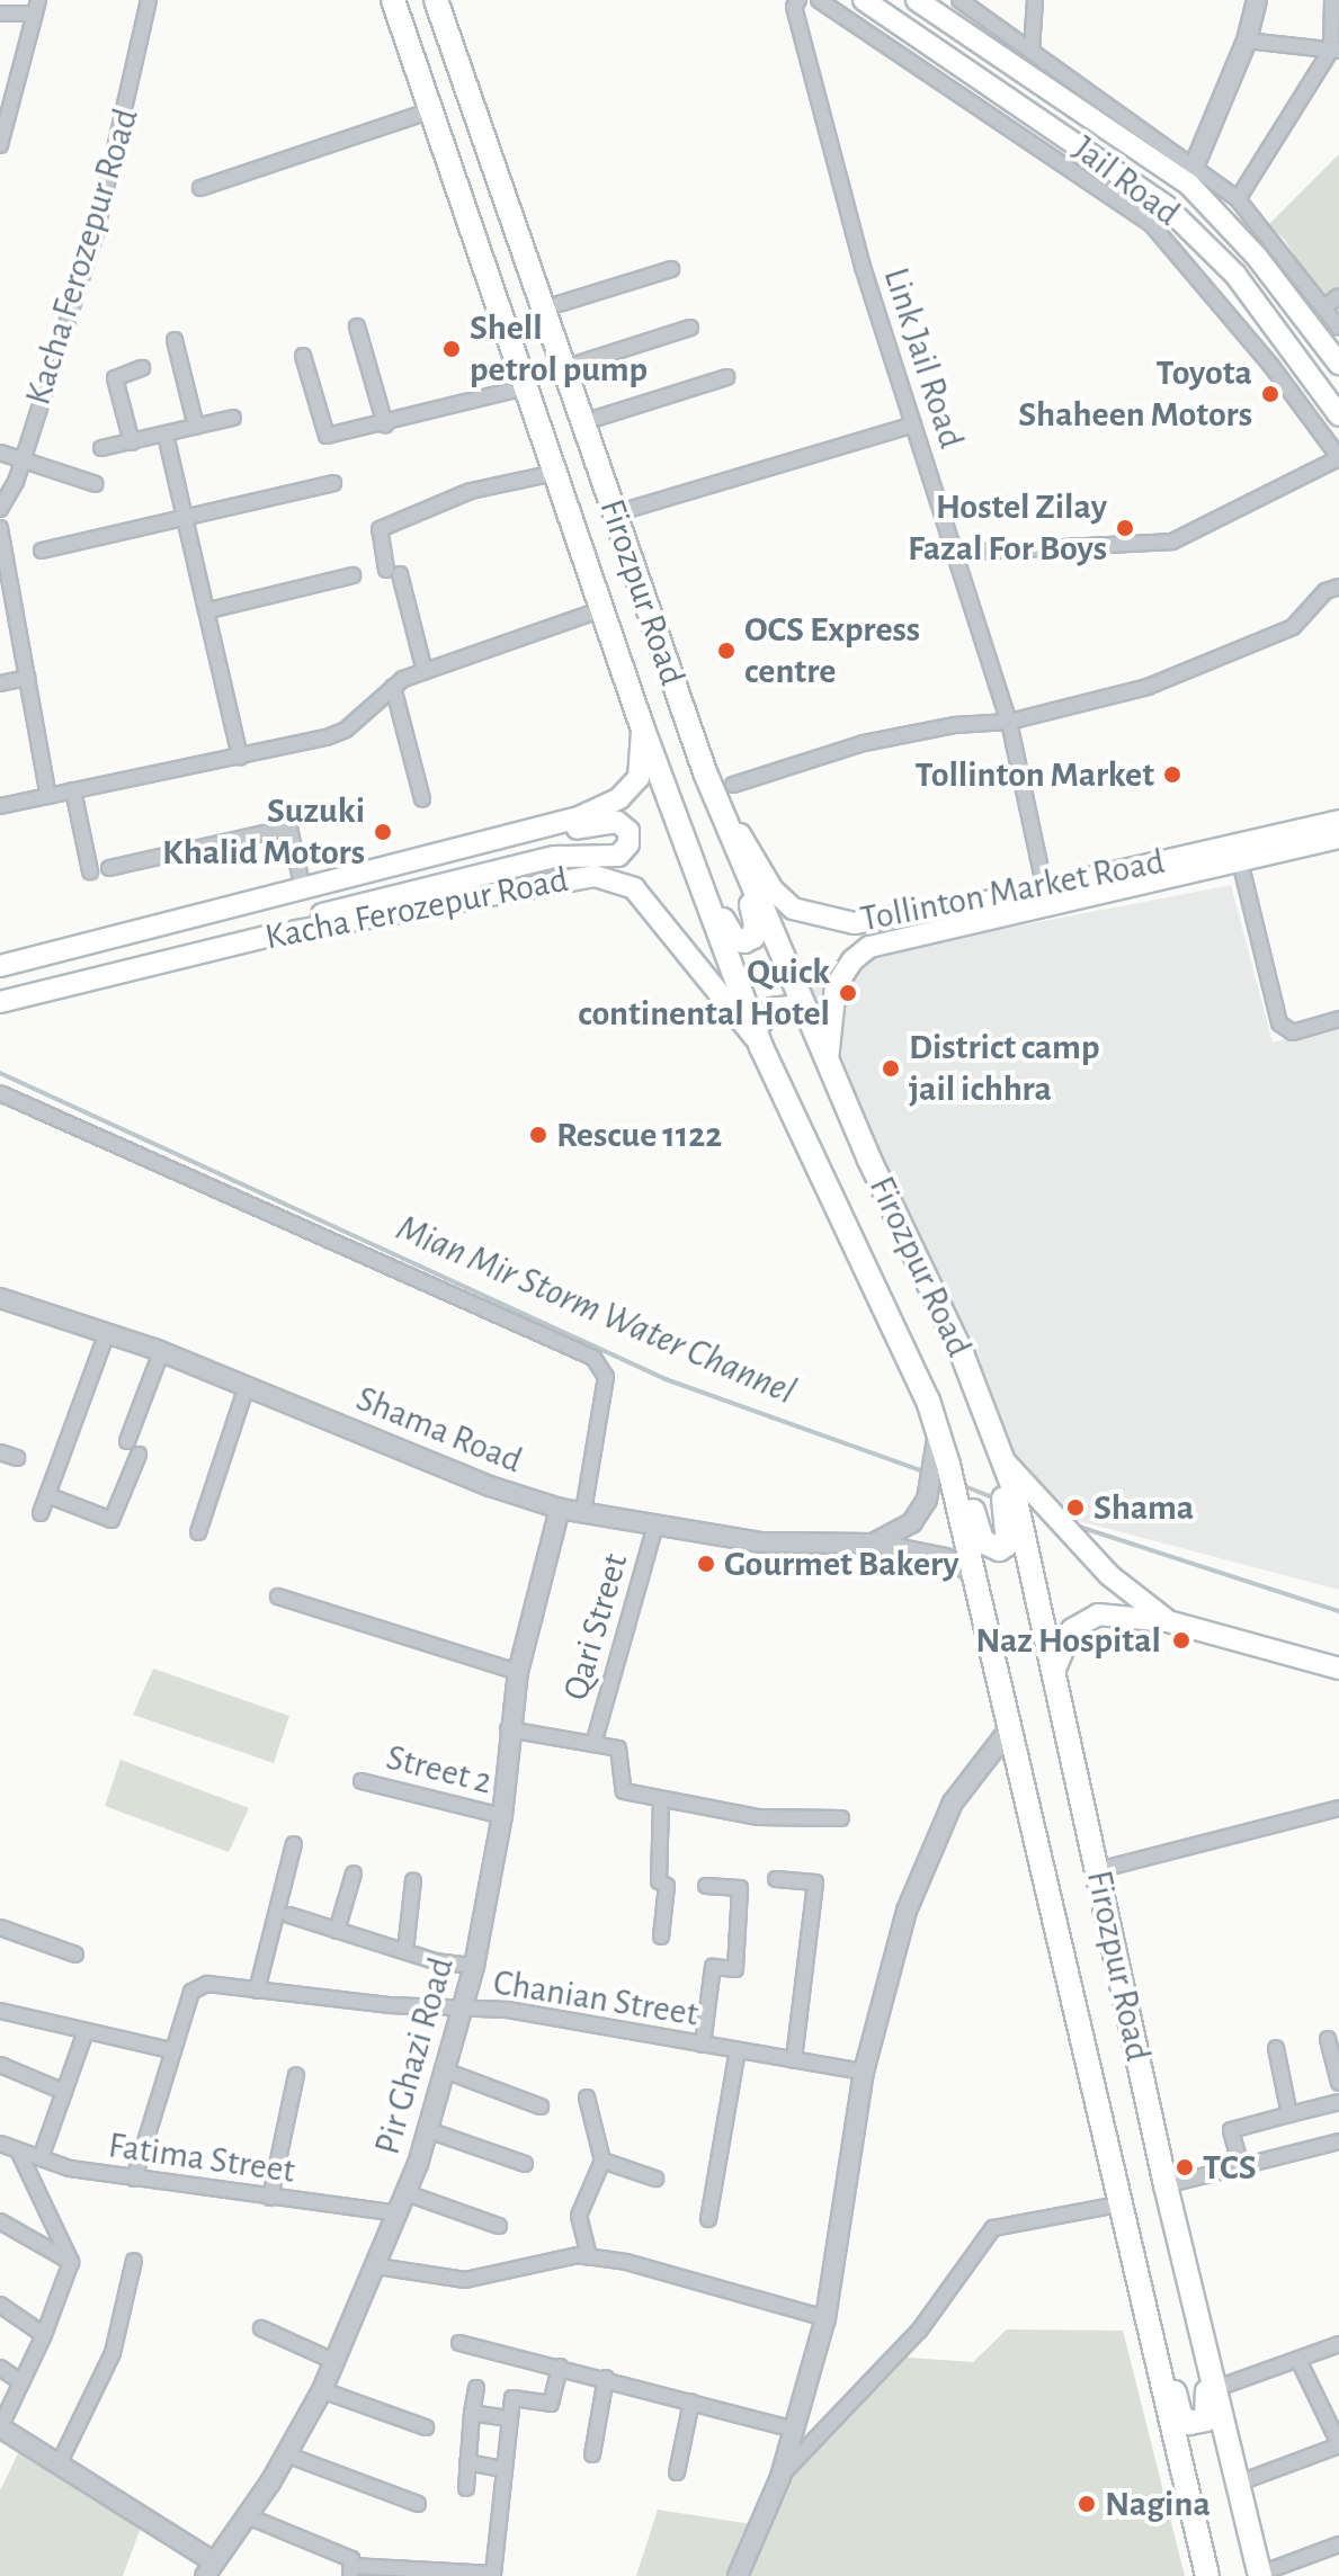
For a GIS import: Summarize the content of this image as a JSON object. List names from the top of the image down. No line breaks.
{"streets":{"main road":["Jail Road","Kacha Ferozepur Road","Firozpur Road","Tollinton Market Road"],"street":["Link Jail Road","Shama Road","Qari Street","Street 2","Chanian Street","Pir Ghazi Road","Fatima Street"]},"crossings":[["Kacha Ferozepur Road","Firozpur Road"],["Link Jail Road","Tollinton Market Road"],["Firozpur Road","Tollinton Market Road"],["Firozpur Road","Shama Road"],["Shama Road","Qari Street"],["Shama Road","Pir Ghazi Road"],["Street 2","Pir Ghazi Road"],["Chanian Street","Pir Ghazi Road"],["Chanian Street","Fatima Street"],["Pir Ghazi Road","Fatima Street"]],"water":["Mian Mir Storm Water Channel"],"places":["Shell petrol pump","Toyota Shaheen Motors","Hostel Zilay Fazal For Boys","OCS Express centre","Tollinton Market","Suzuki Khalid Motors","Quick continental Hotel","District camp jail ichhra","Rescue 1122","Shama","Gourmet Bakery","Naz Hospital","TCS","Nagina"]}
